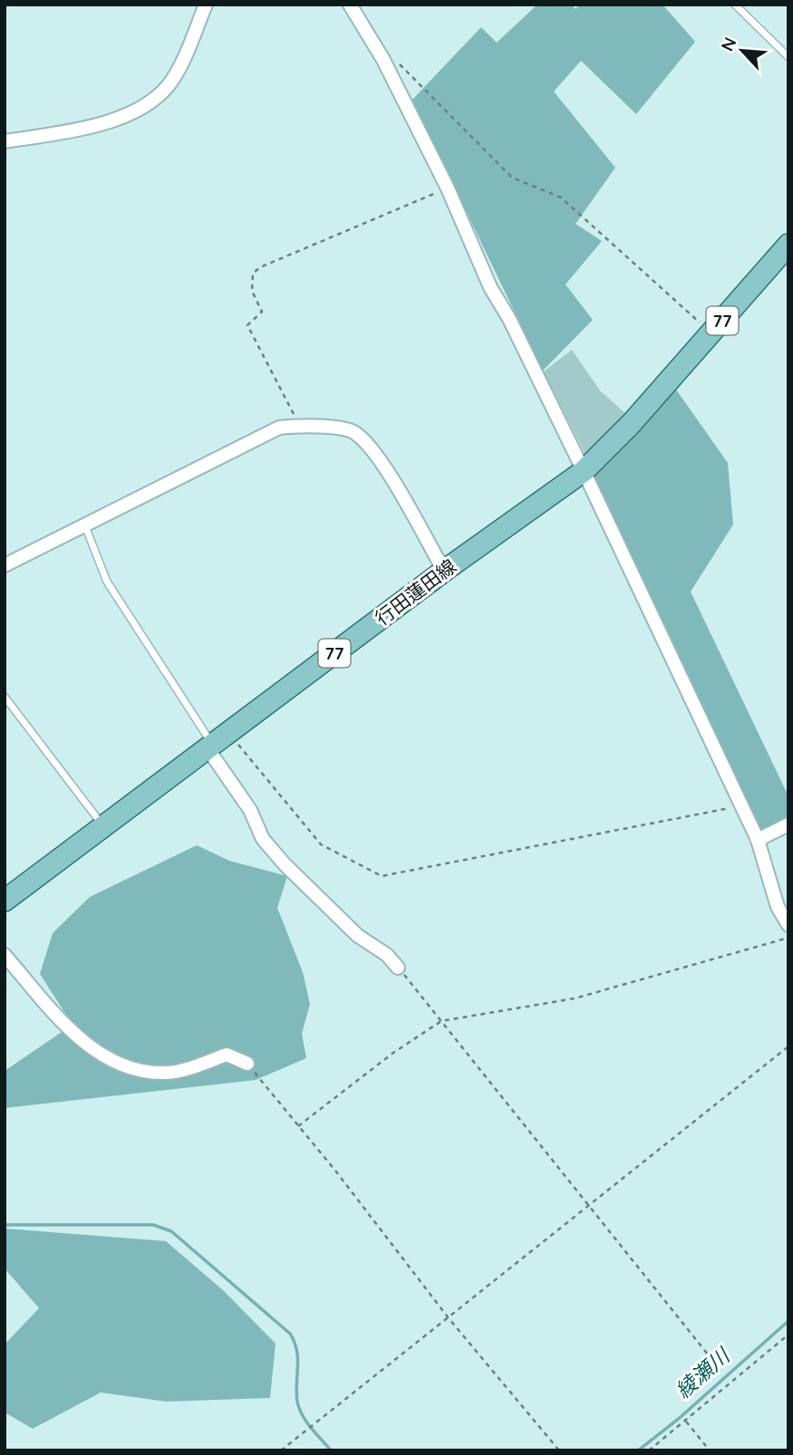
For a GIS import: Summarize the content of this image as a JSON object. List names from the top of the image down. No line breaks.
{"streets":{"main road":["77","行田蓮田線"]},"water":["綾瀬川"],"north":"top left"}
